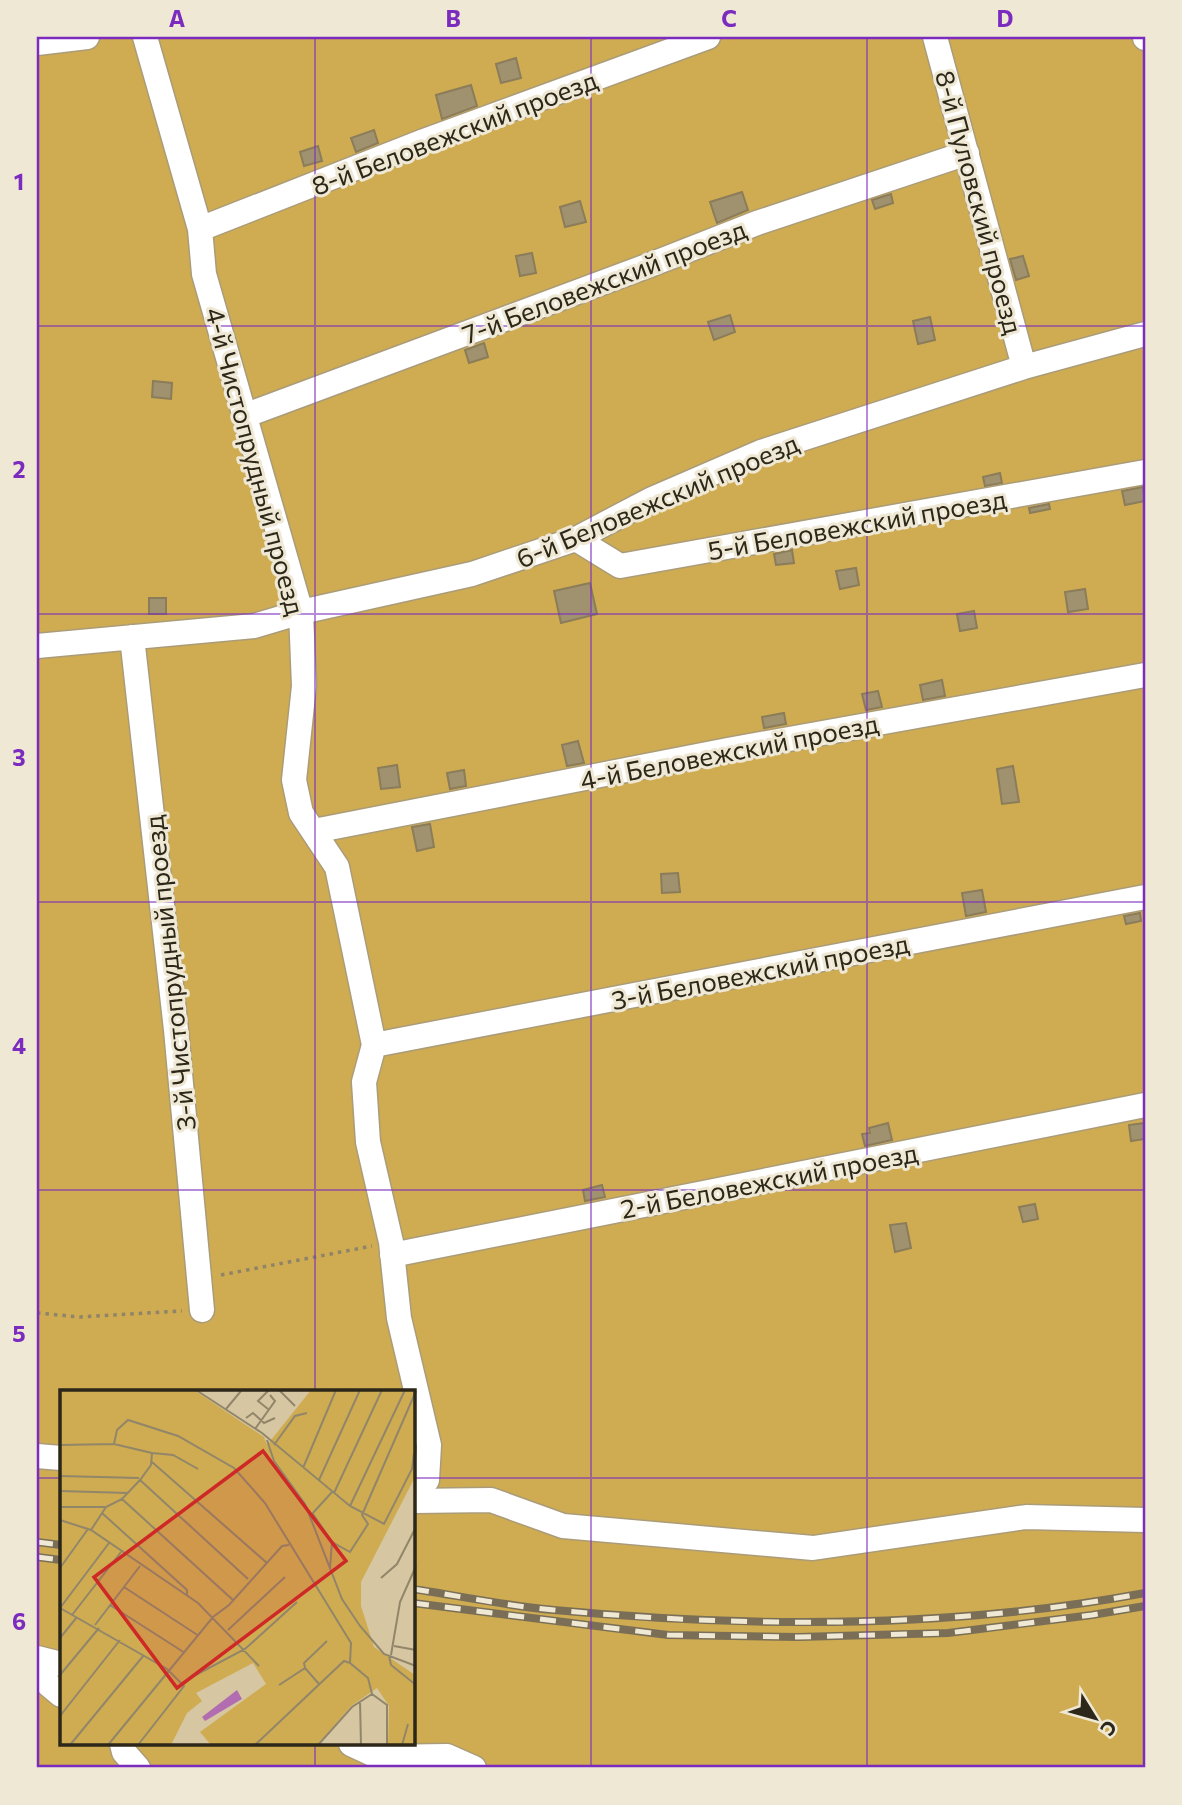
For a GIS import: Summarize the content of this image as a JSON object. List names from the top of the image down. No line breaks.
{"streets":{"lane":["8-й Беловежский проезд","8-й Пуловский проезд","7-й Беловежский проезд","4-й Чистопрудный проезд","6-й Беловежский проезд","5-й Беловежский проезд","4-й Беловежский проезд","3-й Беловежский проезд","3-й Чистопрудный проезд","2-й Беловежский проезд"]},"crossings":[["8-й Беловежский проезд","4-й Чистопрудный проезд"],["8-й Пуловский проезд","7-й Беловежский проезд"],["8-й Пуловский проезд","6-й Беловежский проезд"],["7-й Беловежский проезд","4-й Чистопрудный проезд"],["4-й Чистопрудный проезд","6-й Беловежский проезд"],["4-й Чистопрудный проезд","4-й Беловежский проезд"],["4-й Чистопрудный проезд","3-й Беловежский проезд"],["4-й Чистопрудный проезд","2-й Беловежский проезд"],["6-й Беловежский проезд","5-й Беловежский проезд"],["6-й Беловежский проезд","3-й Чистопрудный проезд"]],"north":"bottom right","grid":{"columns":["A","B","C","D"],"rows":["1","2","3","4","5","6"]}}
